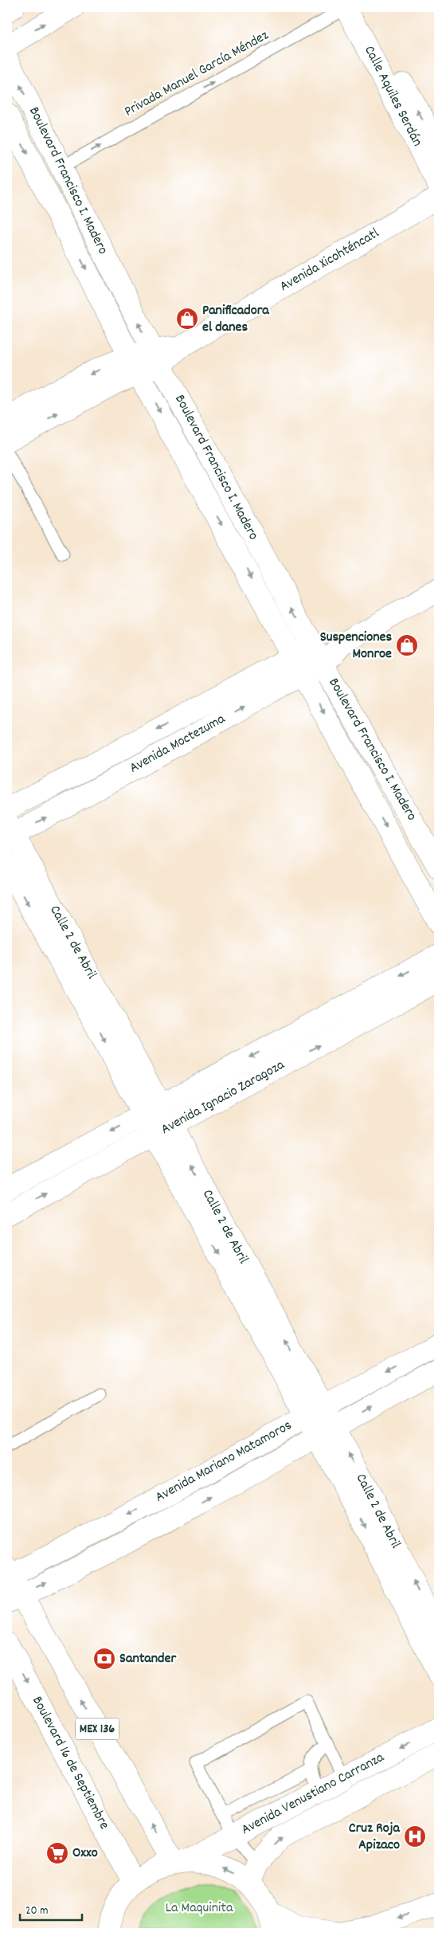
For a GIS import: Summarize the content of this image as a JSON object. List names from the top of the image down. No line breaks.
{"streets":{"street":["Calle Aquiles Serdán","Boulevard Francisco I. Madero","Avenida Xicohténcatl","Avenida Moctezuma","Calle 2 de Abril","Avenida Ignacio Zaragoza","Avenida Mariano Matamoros","MEX 136","Boulevard 16 de Septiembre","Avenida Venustiano Carranza"],"lane":["Privada Manuel García Méndez"]},"crossings":[["Privada Manuel García Méndez","Calle Aquiles Serdán"],["Privada Manuel García Méndez","Boulevard Francisco I. Madero"],["Boulevard Francisco I. Madero","Avenida Xicohténcatl"],["Boulevard Francisco I. Madero","Avenida Moctezuma"],["Avenida Moctezuma","Calle 2 de Abril"],["Calle 2 de Abril","Avenida Ignacio Zaragoza"],["Calle 2 de Abril","Avenida Mariano Matamoros"],["Avenida Mariano Matamoros","MEX 136"],["MEX 136","Avenida Venustiano Carranza"],["Boulevard 16 de Septiembre","Avenida Venustiano Carranza"]],"one_way":["Privada Manuel García Méndez"],"parks":["La Maquinita"],"places":{"shop":["Panificadora el danes","Suspenciones Monroe"],"bank":["Santander"],"hospital":["Cruz Roja Apizaco"],"supermarket":["Oxxo"]},"scale_bar":"20 m"}
